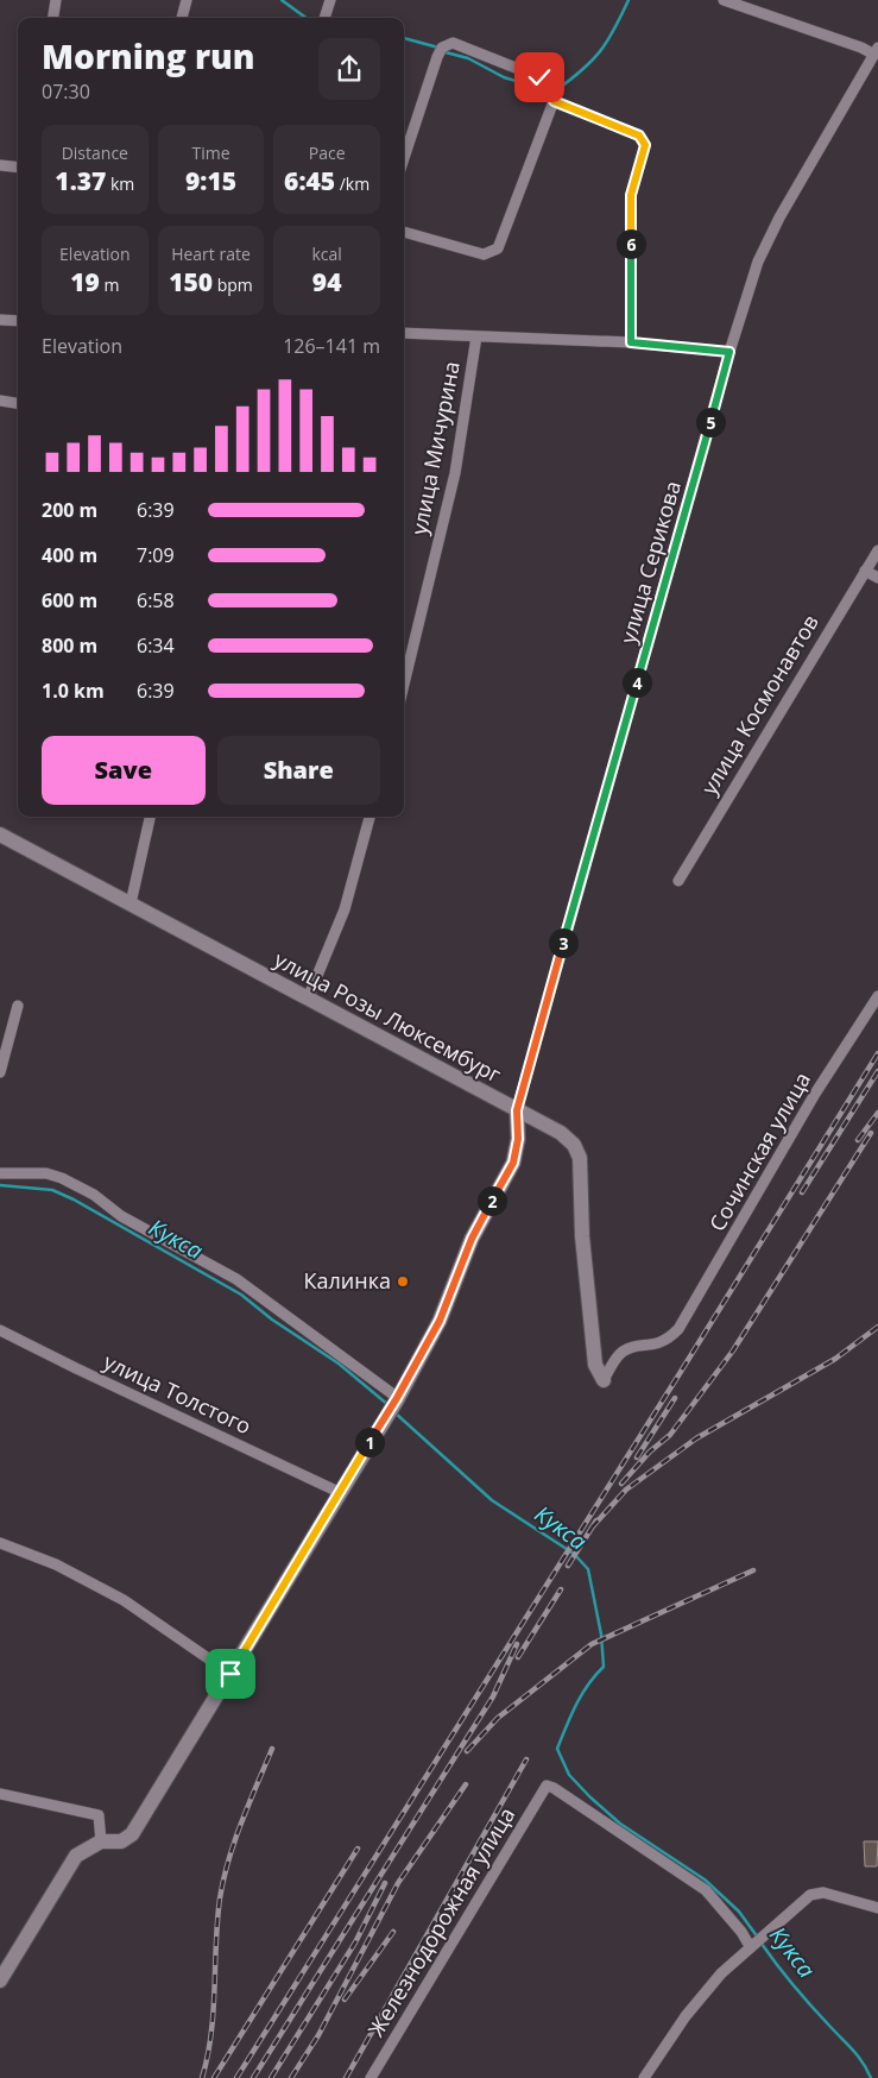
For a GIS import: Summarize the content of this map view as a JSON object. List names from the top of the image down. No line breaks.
{"streets":{"street":["улица Мичурина","улица Серикова","улица Космонавтов","улица Розы Люксембург","Сочинская улица","улица Толстого","Железнодорожная улица"]},"crossings":[["улица Серикова","улица Розы Люксембург"],["улица Розы Люксембург","Сочинская улица"]],"water":["Кукса"],"places":["Калинка"],"page":{"heading":["Morning run","07:30"],"stats":[["Distance","1.37 km"],["Time","9:15"],["Pace","6:45 /km"],["Elevation","19 m"],["Heart rate","150 bpm"],["kcal","94"]],"pins":["6","5","4","3","2","1"],"chart":["Elevation","126–141 m"],"list":[{"name":"200 m","note":"6:39"},{"name":"400 m","note":"7:09"},{"name":"600 m","note":"6:58"},{"name":"800 m","note":"6:34"},{"name":"1.0 km","note":"6:39"}],"buttons":["Save","Share"]}}
